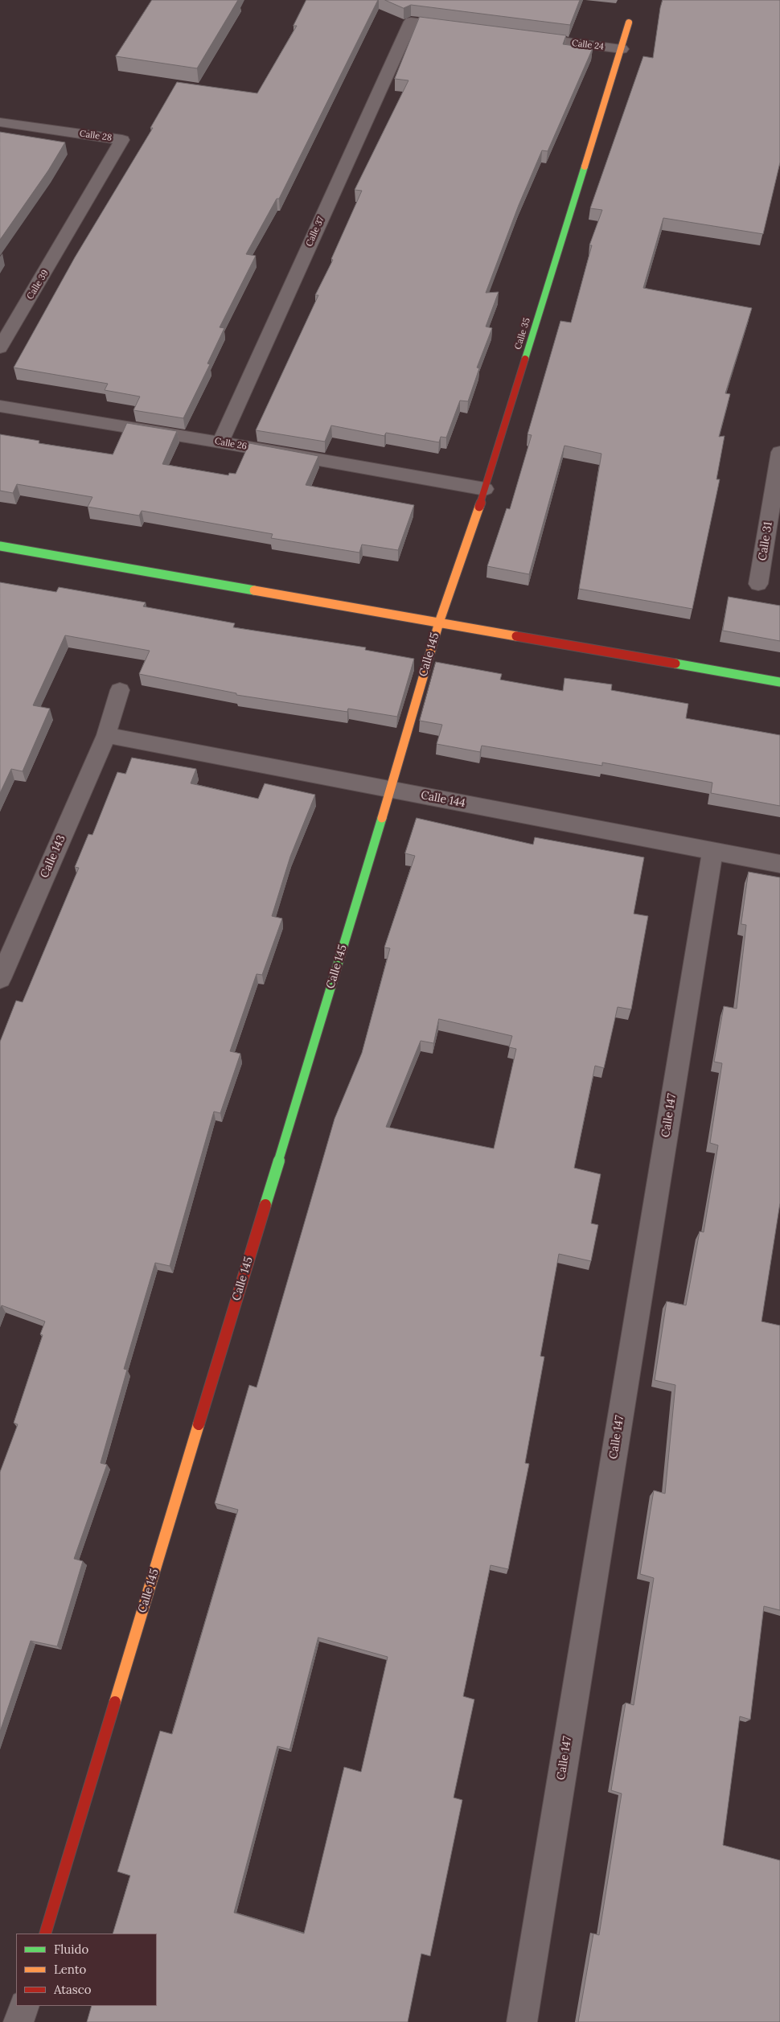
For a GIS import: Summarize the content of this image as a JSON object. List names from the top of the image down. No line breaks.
{"streets":{"street":["Calle 24","Calle 28","Calle 37","Calle 39","Calle 35","Calle 26","Calle 31","Calle 145","Calle 144","Calle 143","Calle 147"]},"crossings":[["Calle 24","Calle 35"],["Calle 28","Calle 39"],["Calle 37","Calle 26"],["Calle 35","Calle 26"],["Calle 35","Calle 145"],["Calle 145","Calle 144"],["Calle 144","Calle 143"],["Calle 144","Calle 147"]],"legend":["Fluido","Lento","Atasco"]}
